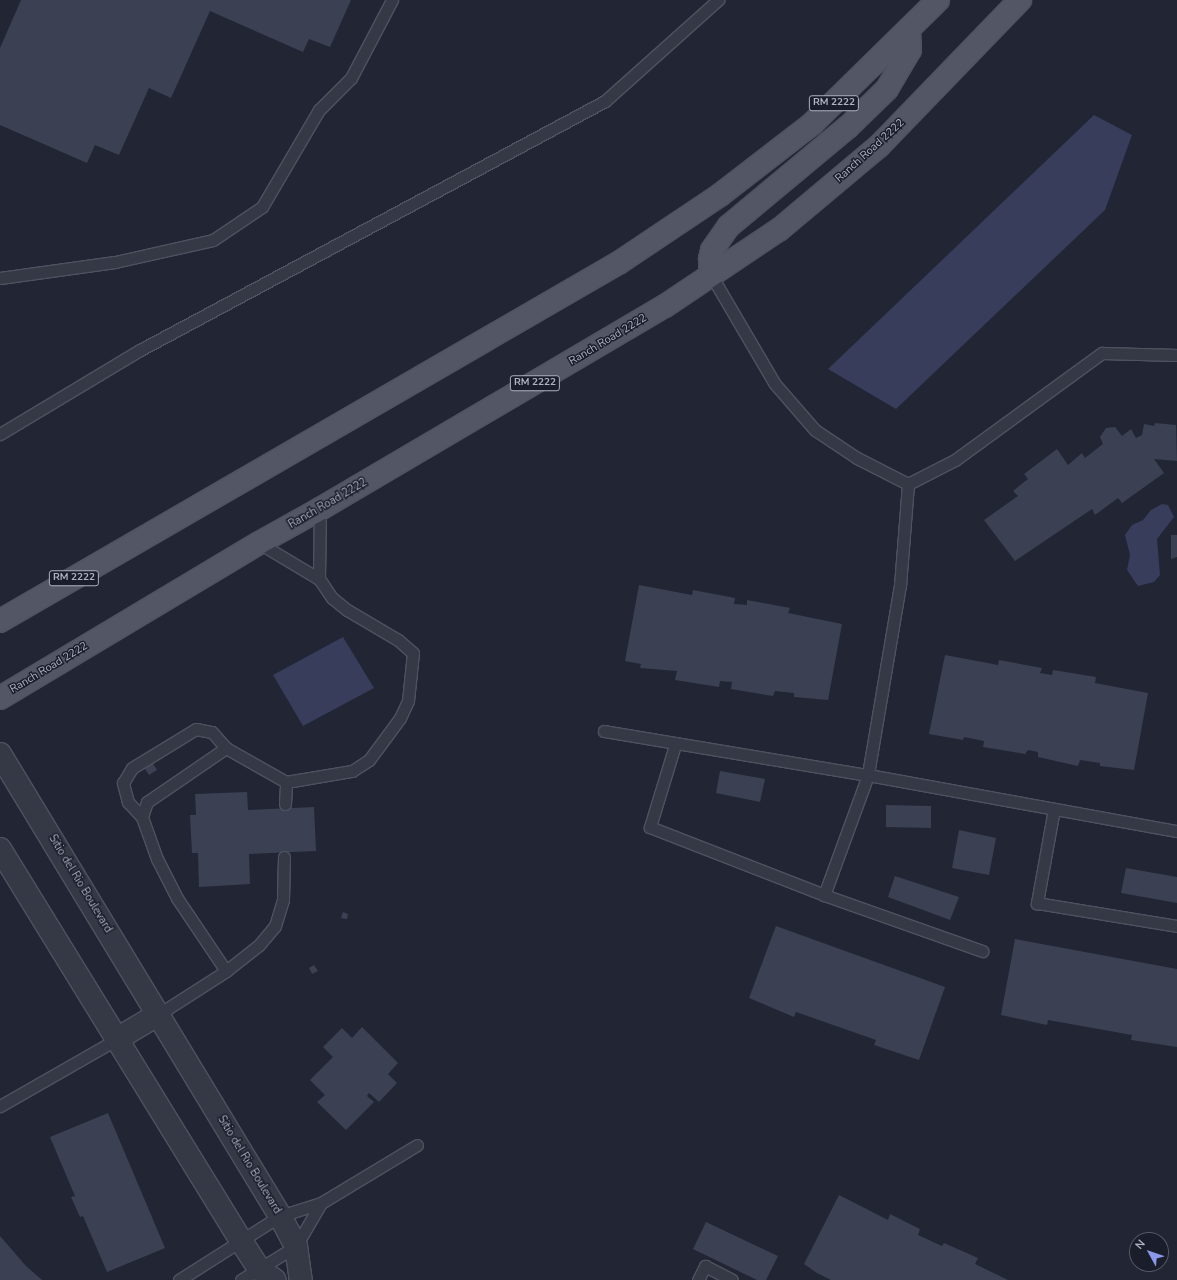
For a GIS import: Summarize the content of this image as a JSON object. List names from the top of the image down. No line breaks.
{"streets":{"main road":["RM 2222","Ranch Road 2222"],"street":["Sitio del Rio Boulevard"]},"north":"top left"}
